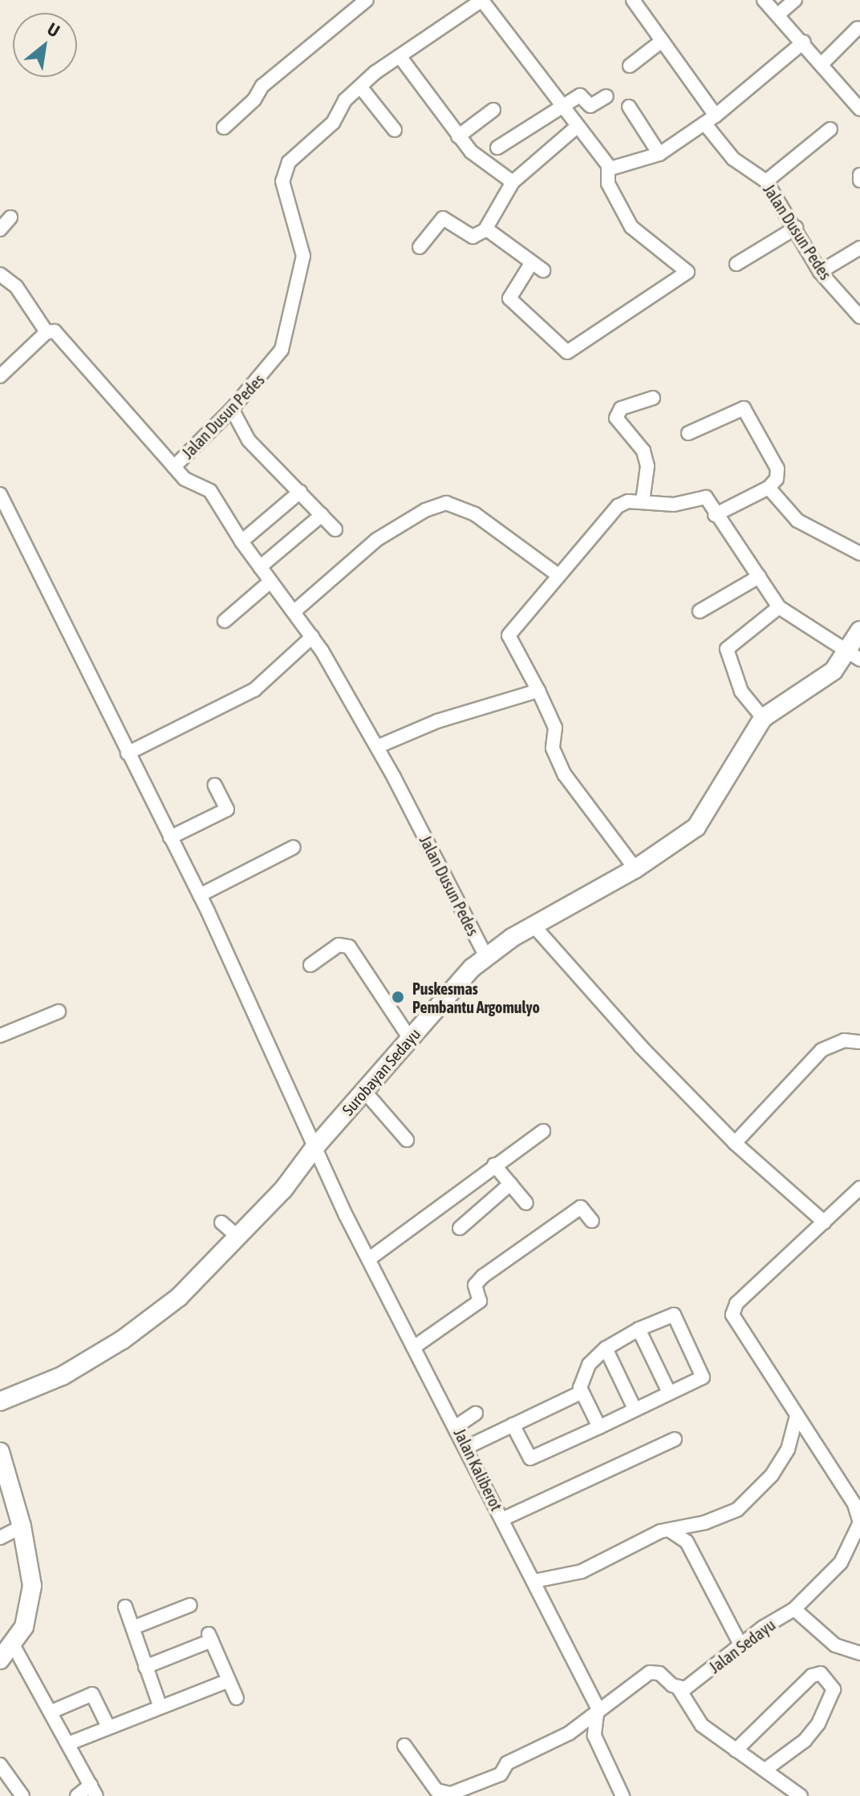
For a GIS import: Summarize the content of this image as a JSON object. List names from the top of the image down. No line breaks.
{"streets":{"main road":["Surobayan Sedayu"],"street":["Jalan Dusun Pedes","Jalan Kaliberot","Jalan Sedayu"]},"crossings":[["Jalan Dusun Pedes","Surobayan Sedayu"],["Surobayan Sedayu","Jalan Kaliberot"]],"places":["Puskesmas Pembantu Argomulyo"],"north":"top right"}
